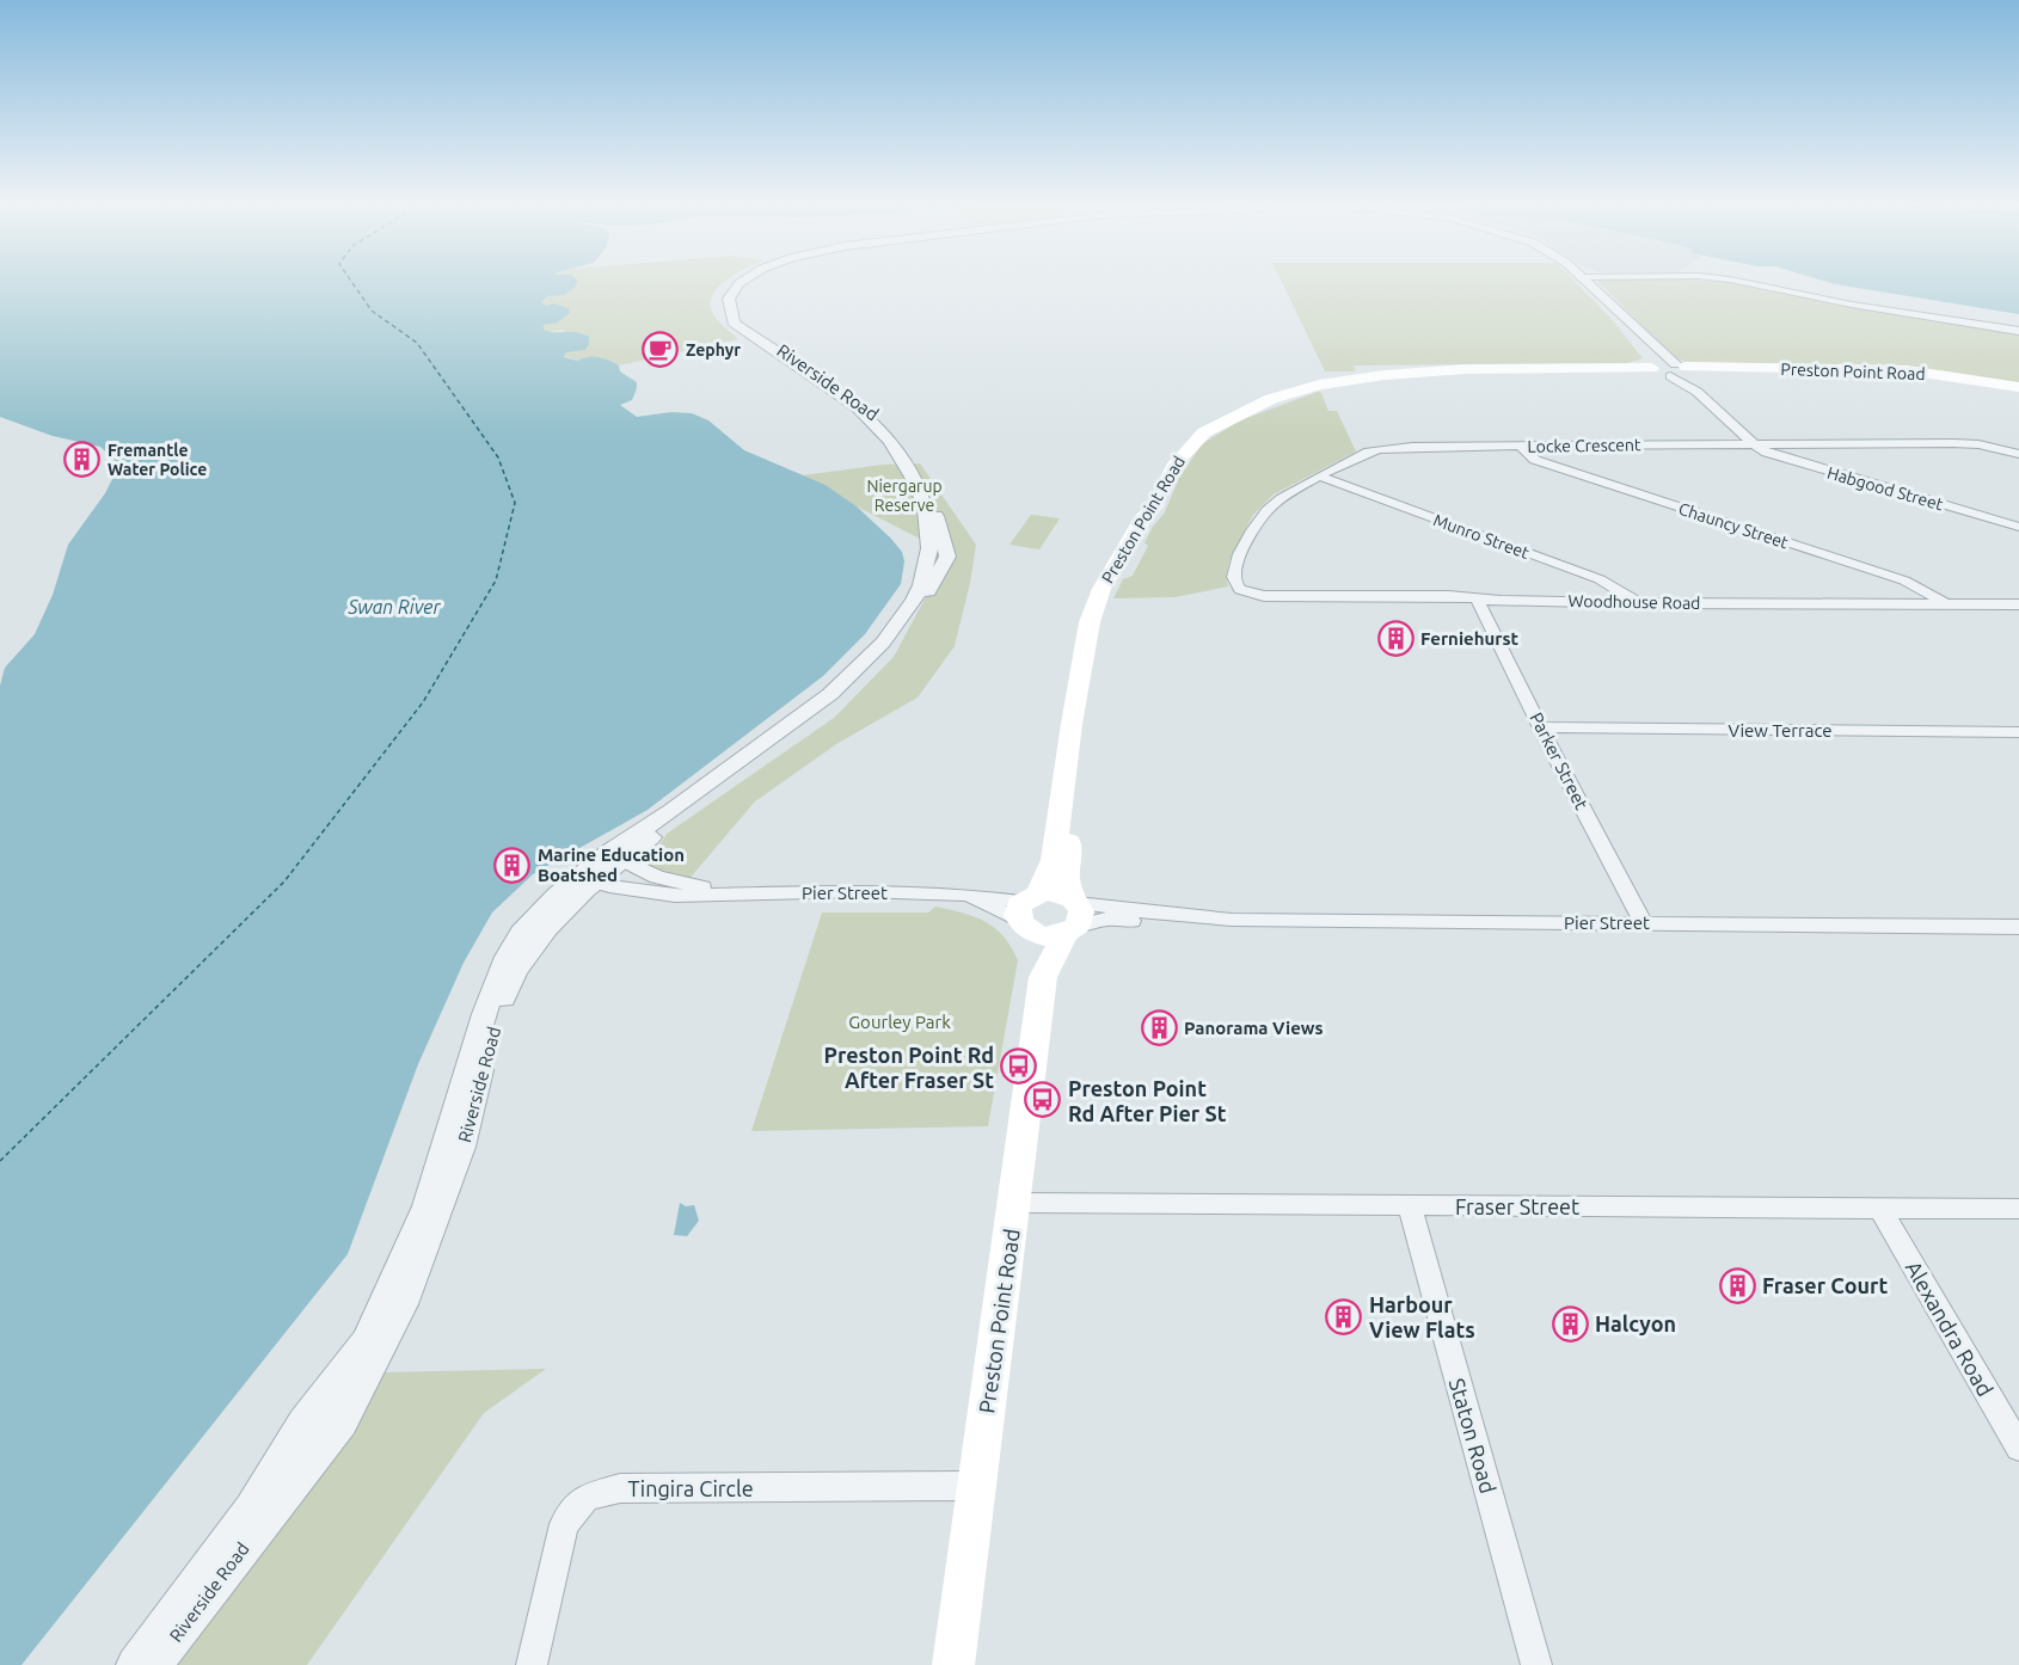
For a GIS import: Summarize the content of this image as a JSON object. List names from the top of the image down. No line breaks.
{"streets":{"main road":["Preston Point Road"],"street":["Riverside Road","Locke Crescent","Habgood Street","Chauncy Street","Munro Street","Woodhouse Road","View Terrace","Parker Street","Pier Street","Fraser Street","Alexandra Road","Staton Road","Tingira Circle"]},"crossings":[["Preston Point Road","Pier Street"],["Preston Point Road","Fraser Street"],["Preston Point Road","Tingira Circle"],["Riverside Road","Pier Street"],["Locke Crescent","Habgood Street"],["Locke Crescent","Chauncy Street"],["Locke Crescent","Munro Street"],["Locke Crescent","Woodhouse Road"],["Chauncy Street","Woodhouse Road"],["Munro Street","Woodhouse Road"],["Woodhouse Road","Parker Street"],["View Terrace","Parker Street"],["Parker Street","Pier Street"],["Fraser Street","Alexandra Road"],["Fraser Street","Staton Road"]],"water":["Swan River"],"parks":["Niergarup Reserve","Gourley Park"],"places":{"cafe":["Zephyr"],"building":["Fremantle Water Police","Ferniehurst","Marine Education Boatshed","Panorama Views","Fraser Court","Harbour View Flats","Halcyon"],"bus stop":["Preston Point Rd After Fraser St","Preston Point Rd After Pier St"]}}
